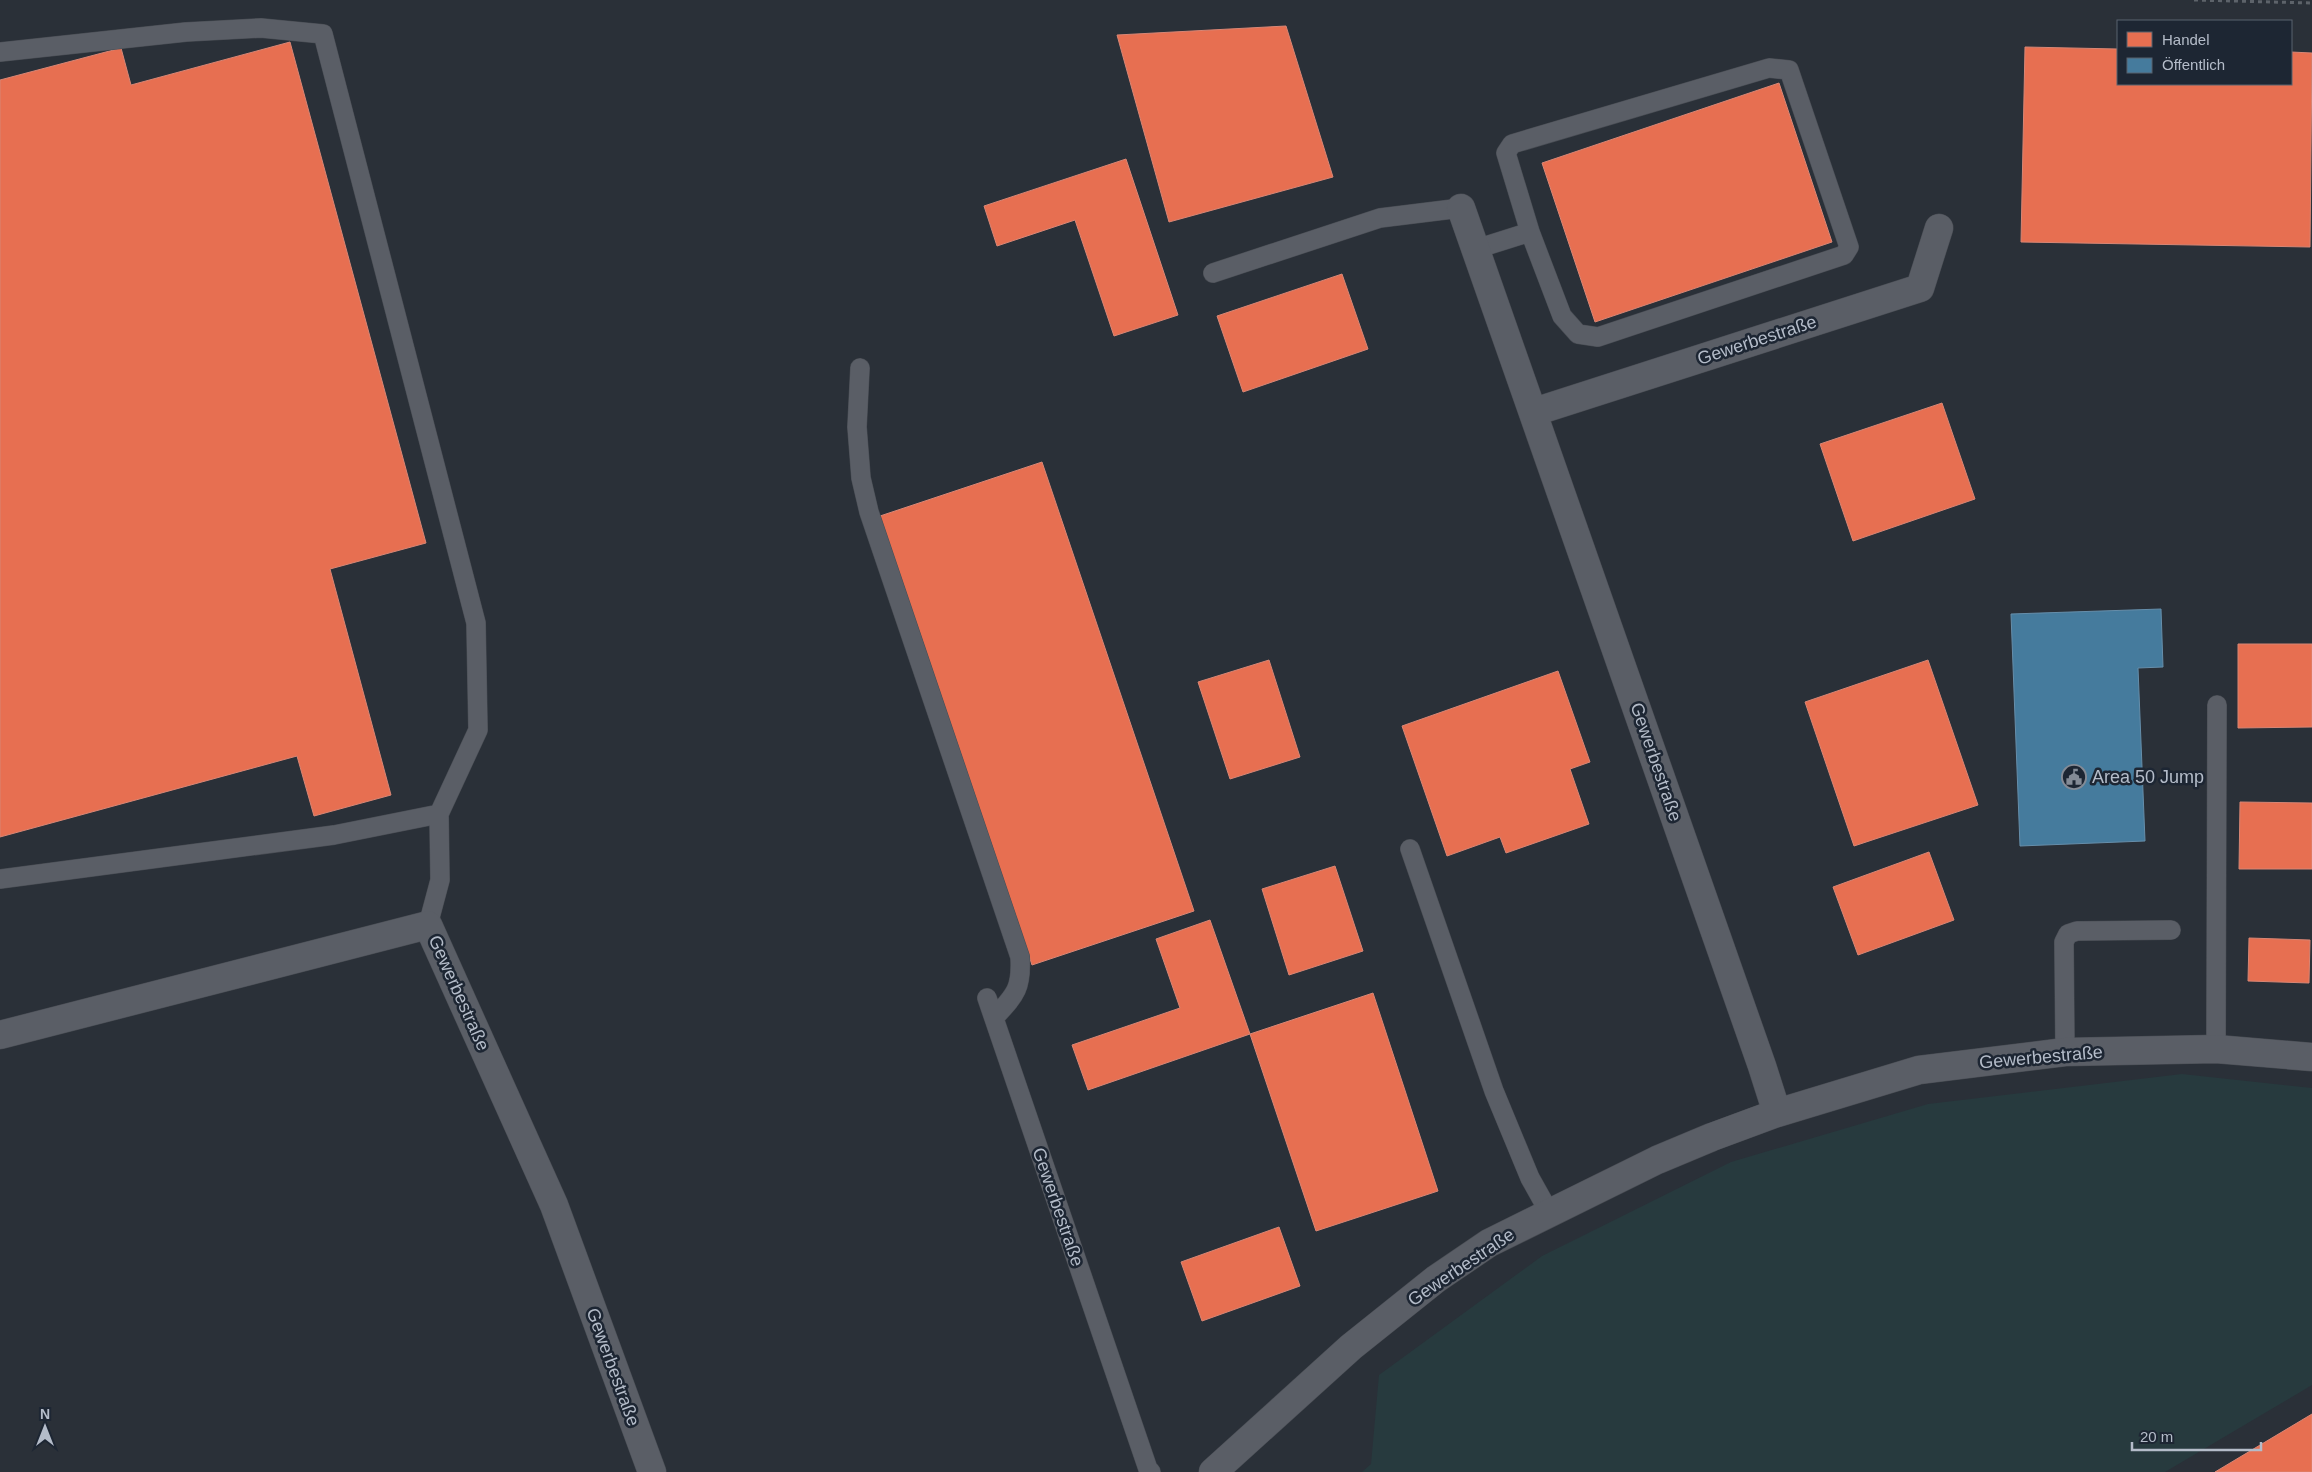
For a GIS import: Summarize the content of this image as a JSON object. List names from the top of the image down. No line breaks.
{"streets":{"street":["Gewerbestraße"]},"places":{"public building":["Area 50 Jump"]},"legend":["Handel","Öffentlich"],"scale_bar":"20 m","north":"top"}
